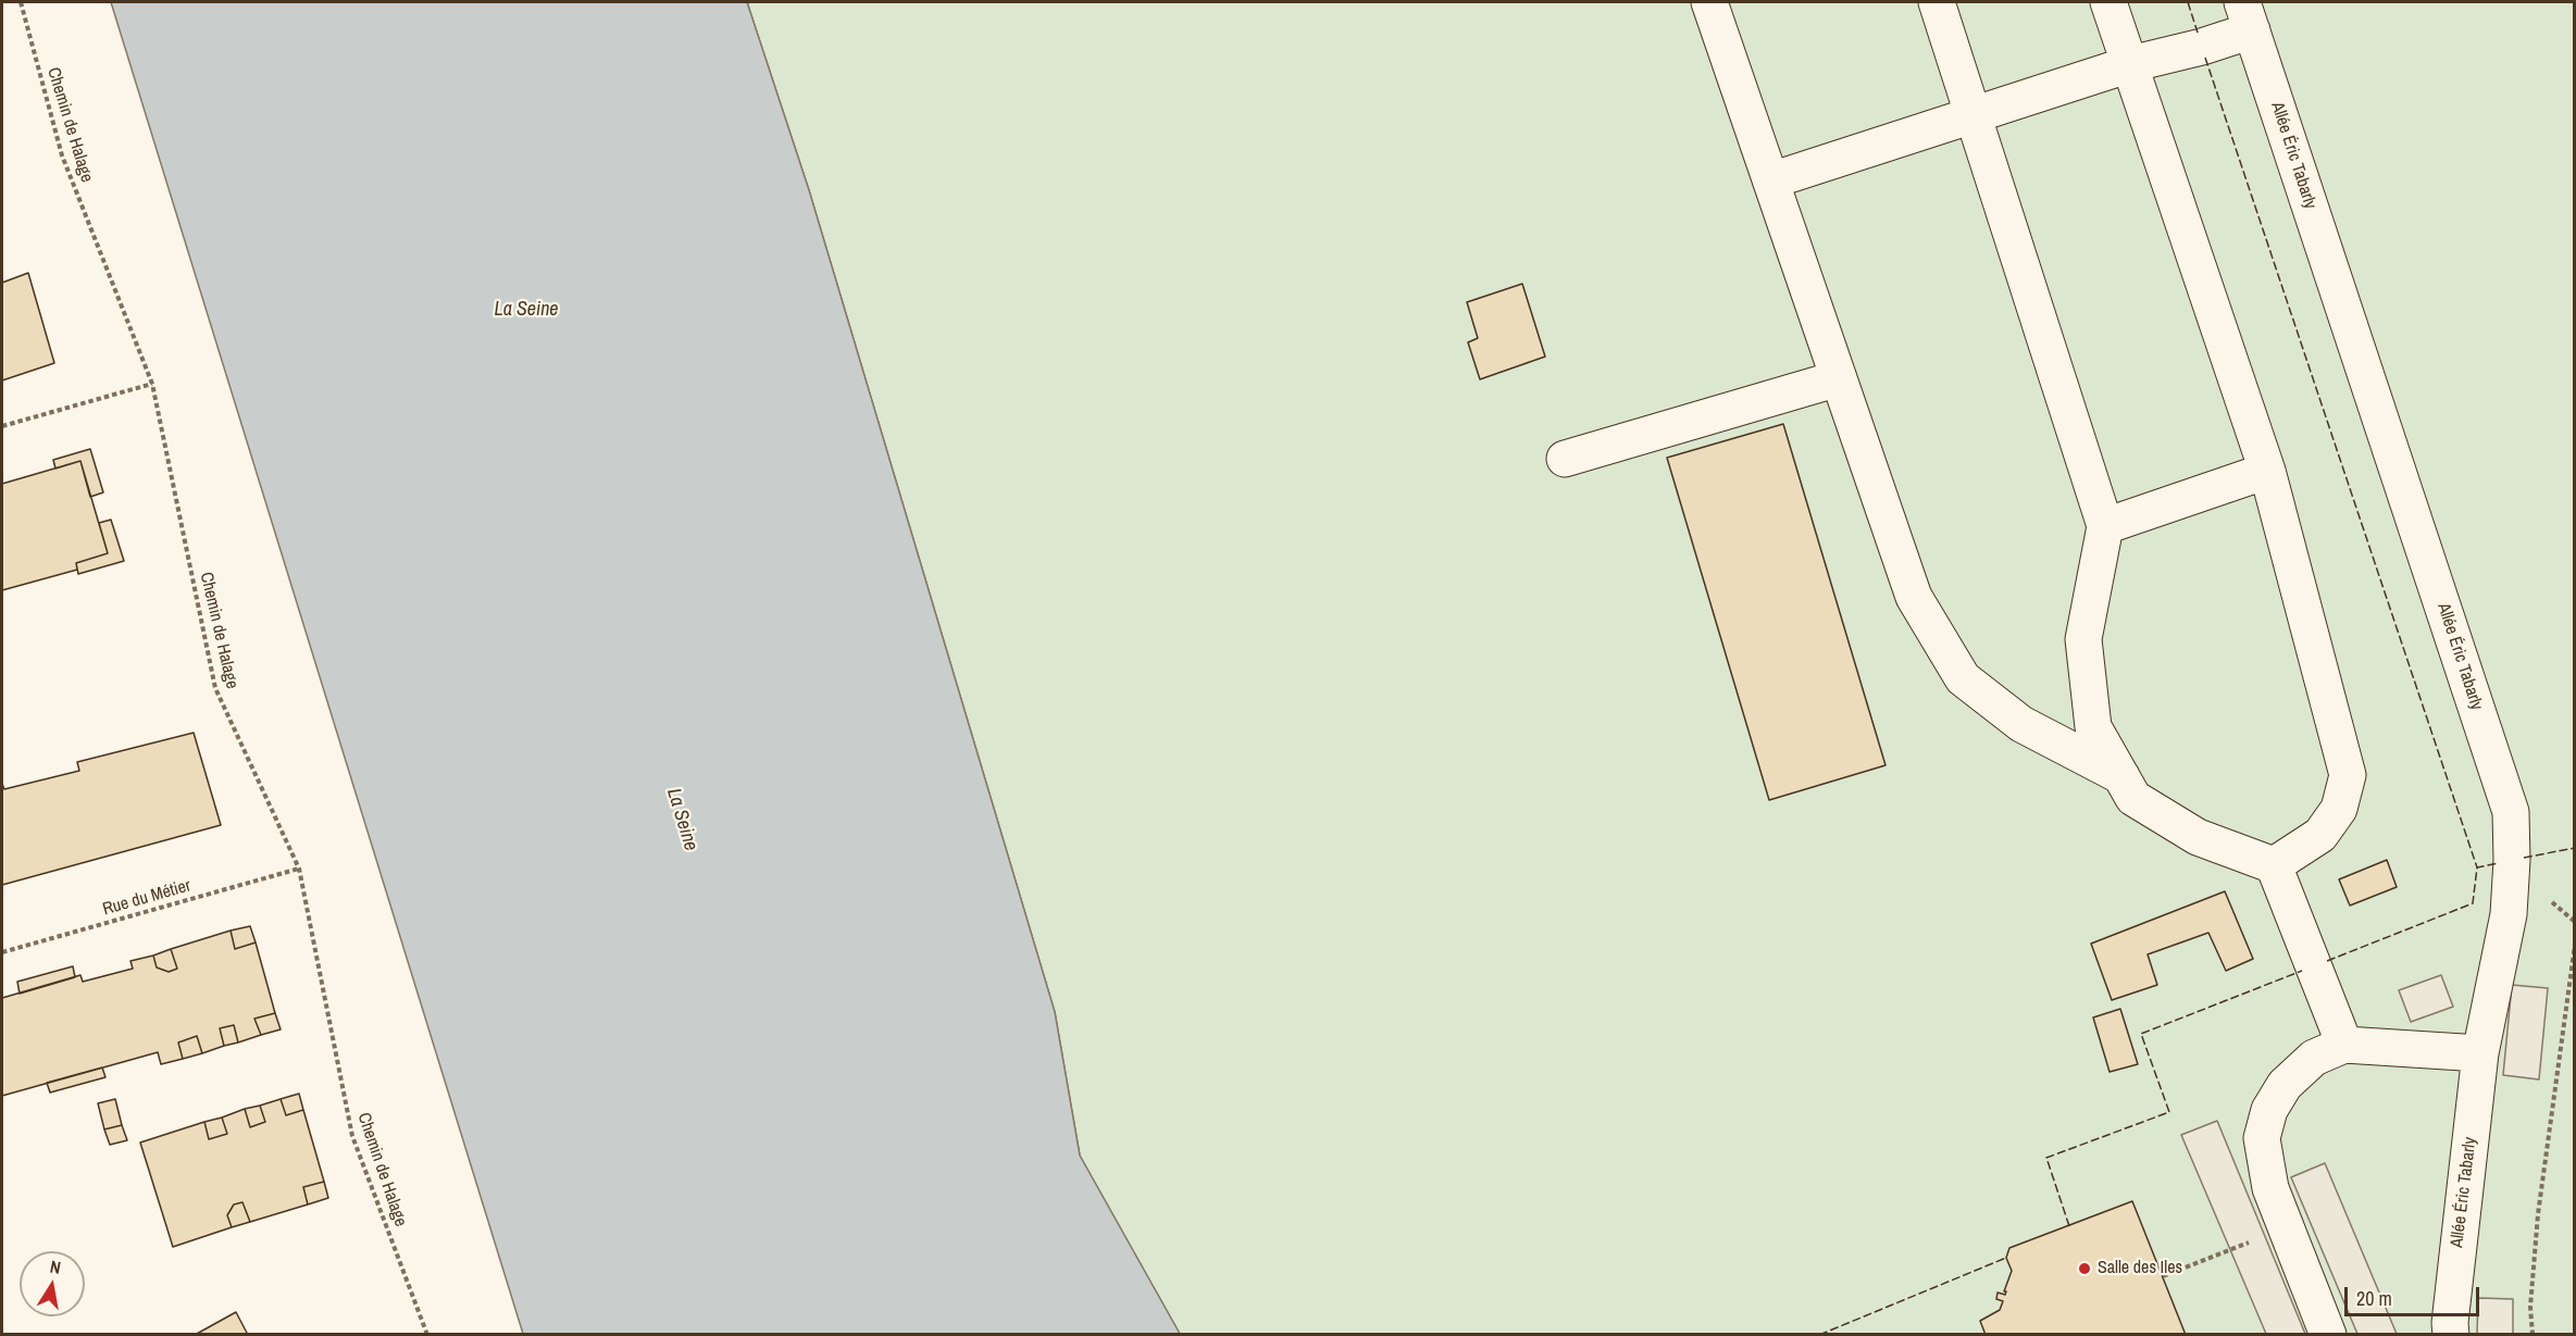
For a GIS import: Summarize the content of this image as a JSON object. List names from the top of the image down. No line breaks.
{"streets":{"street":["Allée Éric Tabarly"],"path":["Chemin de Halage","Rue du Métier"]},"crossings":[["Chemin de Halage","Rue du Métier"]],"water":["La Seine"],"places":["Salle des Iles"],"scale_bar":"20 m","north":"top"}
